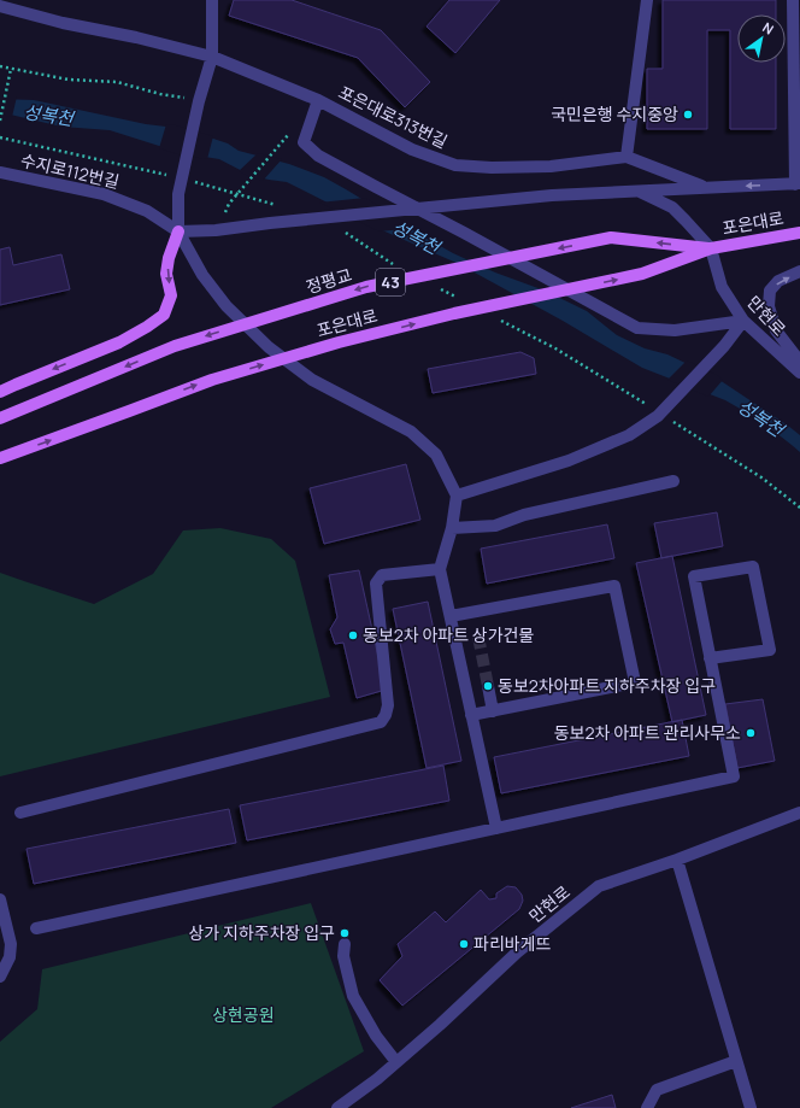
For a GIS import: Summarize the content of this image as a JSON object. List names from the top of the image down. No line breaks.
{"streets":{"main road":["포은대로","정평교","43"],"street":["포은대로313번길","수지로112번길","만현로"]},"crossings":[["포은대로","정평교"],["포은대로","만현로"]],"one_way":["정평교"],"water":["성복천"],"parks":["상현공원"],"places":["국민은행 수지중앙","동보2차 아파트 상가건물","동보2차아파트 지하주차장 입구","동보2차 아파트 관리사무소","상가 지하주차장 입구","파리바게뜨"],"north":"top right"}
